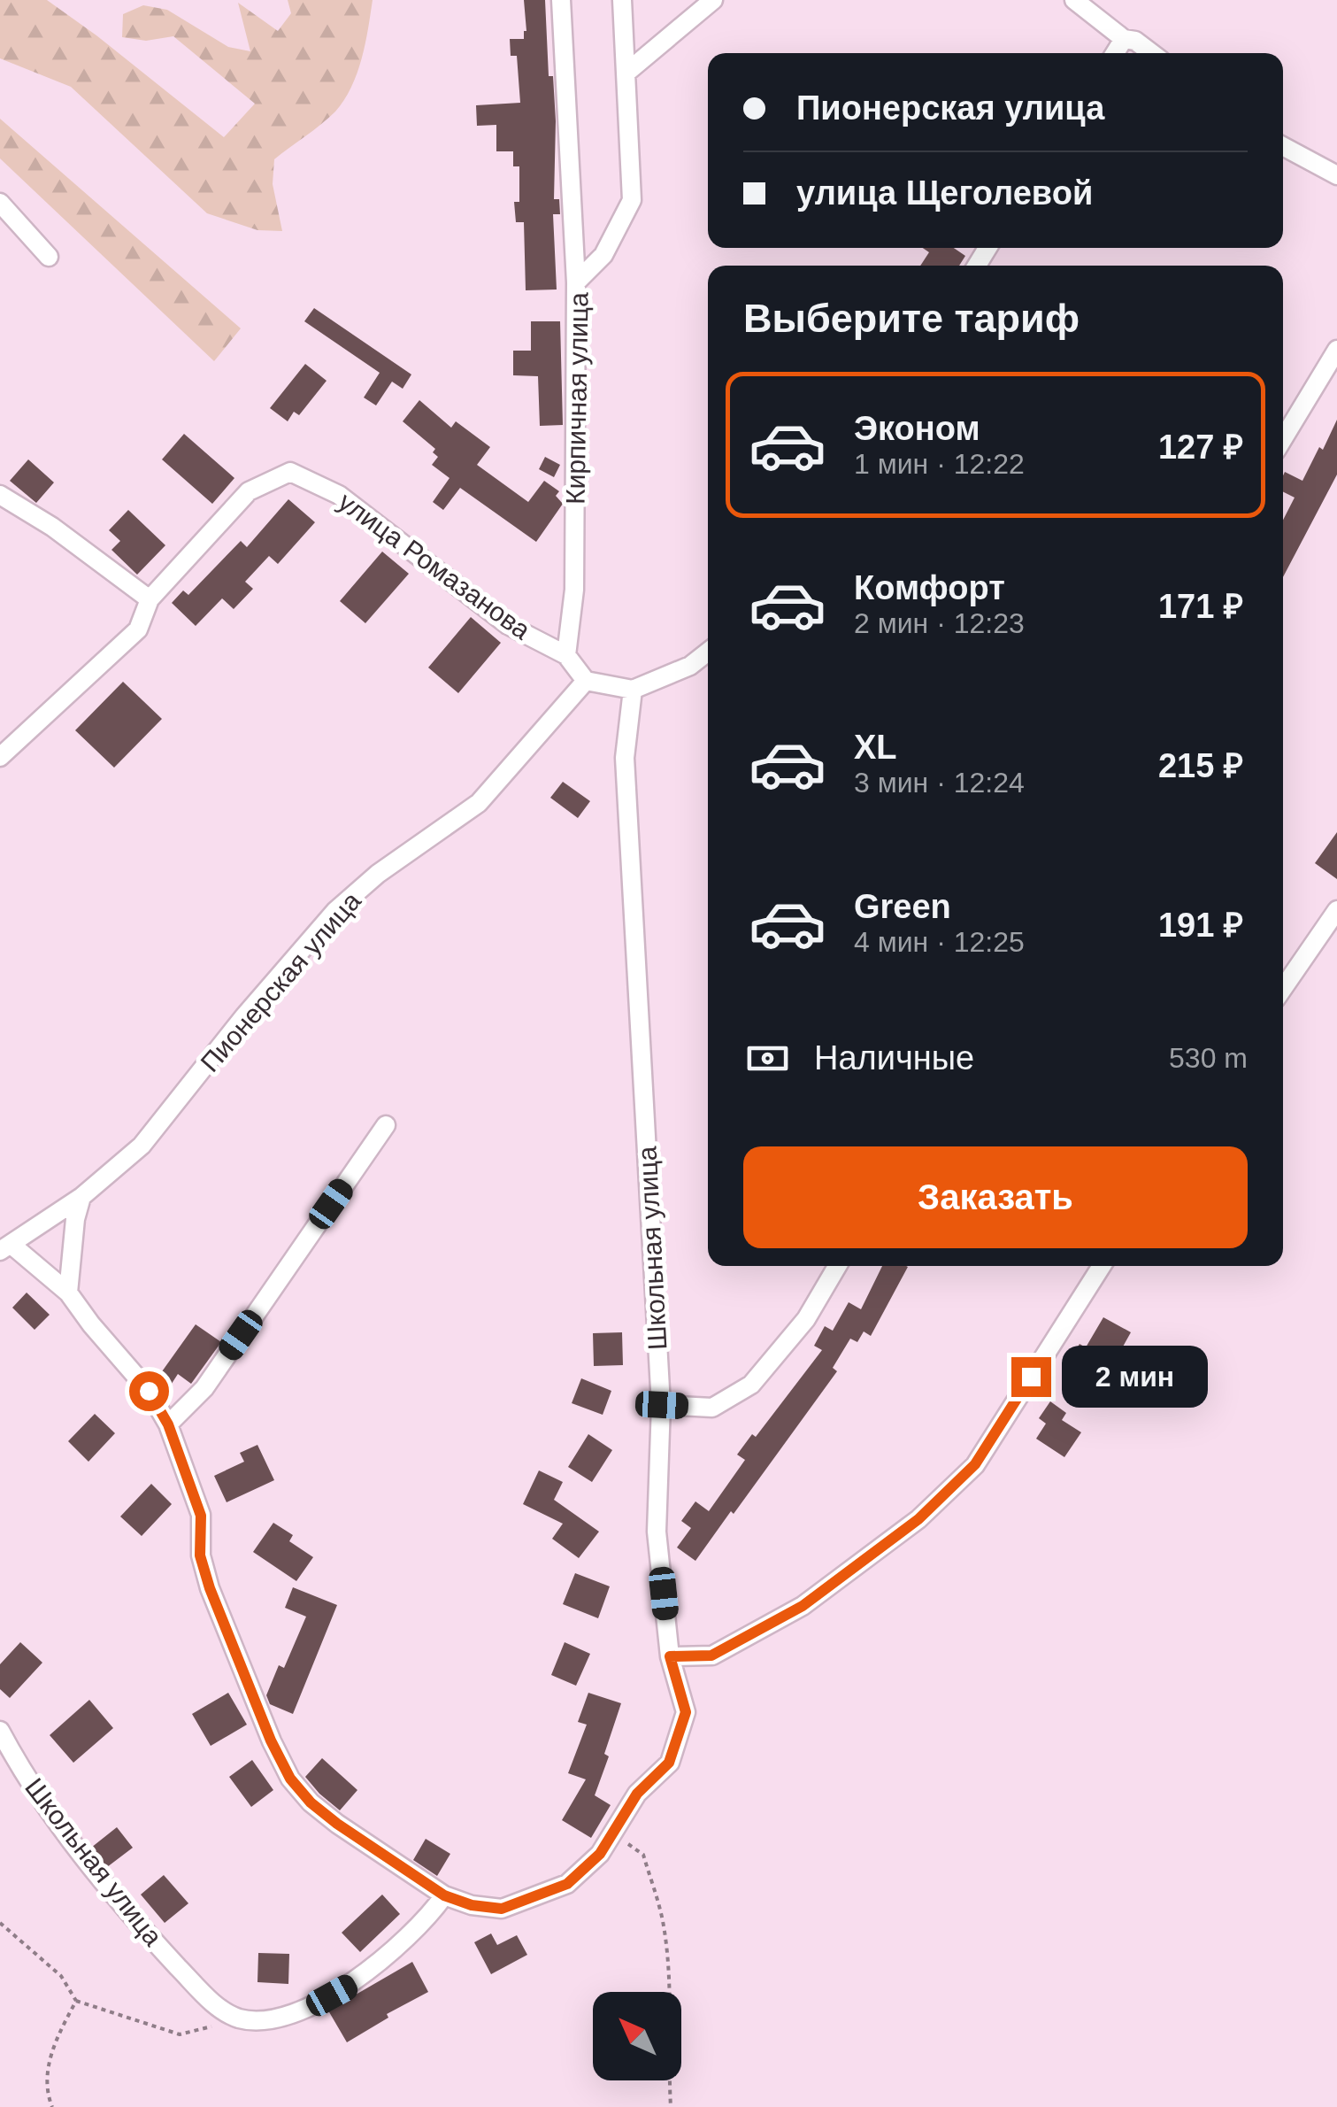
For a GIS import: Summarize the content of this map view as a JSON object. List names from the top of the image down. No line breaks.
{"streets":{"street":["Кирпичная улица","улица Ромазанова","Пионерская улица","Школьная улица"]},"crossings":[["Кирпичная улица","улица Ромазанова"],["Пионерская улица","Школьная улица"]],"north":"top left","page":{"banner":["Пионерская улица","улица Щеголевой"],"heading":"Выберите тариф","list":[{"name":"Эконом","note":"1 мин · 12:22","value":"127 ₽"},{"name":"Комфорт","note":"2 мин · 12:23","value":"171 ₽"},{"name":"XL","note":"3 мин · 12:24","value":"215 ₽"},{"name":"Green","note":"4 мин · 12:25","value":"191 ₽"}],"pay":["Наличные","530 m"],"buttons":"Заказать","bubble":"2 мин"}}
